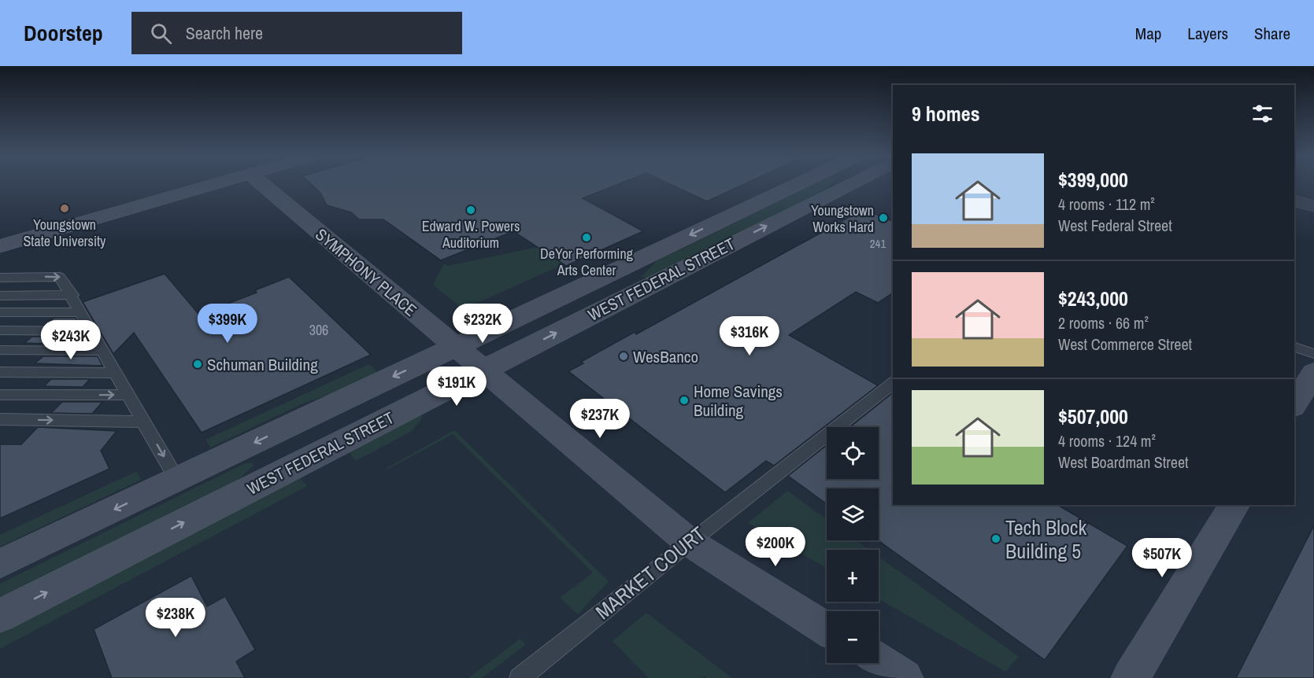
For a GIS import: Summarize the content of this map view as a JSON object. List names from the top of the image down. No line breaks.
{"streets":{"street":["SYMPHONY PLACE","WEST FEDERAL STREET"],"lane":["MARKET COURT"]},"crossings":[["SYMPHONY PLACE","WEST FEDERAL STREET"],["SYMPHONY PLACE","MARKET COURT"]],"places":["Youngstown State University","Edward W. Powers Auditorium","Youngstown Works Hard","DeYor Performing Arts Center","WesBanco","Schuman Building","Home Savings Building","Tech Block Building 5"],"house_numbers":["241","306"],"page":{"header":"Doorstep","search":"Search here","nav":["Map","Layers","Share"],"heading":"9 homes","list":[{"name":"$399,000","note":"4 rooms · 112 m² · West Federal Street"},{"name":"$243,000","note":"2 rooms · 66 m² · West Commerce Street"},{"name":"$507,000","note":"4 rooms · 124 m² · West Boardman Street"}],"price":["$399K","$232K","$316K","$243K","$191K","$237K","$200K","$507K","$238K"],"map_buttons":["+","−"]}}
